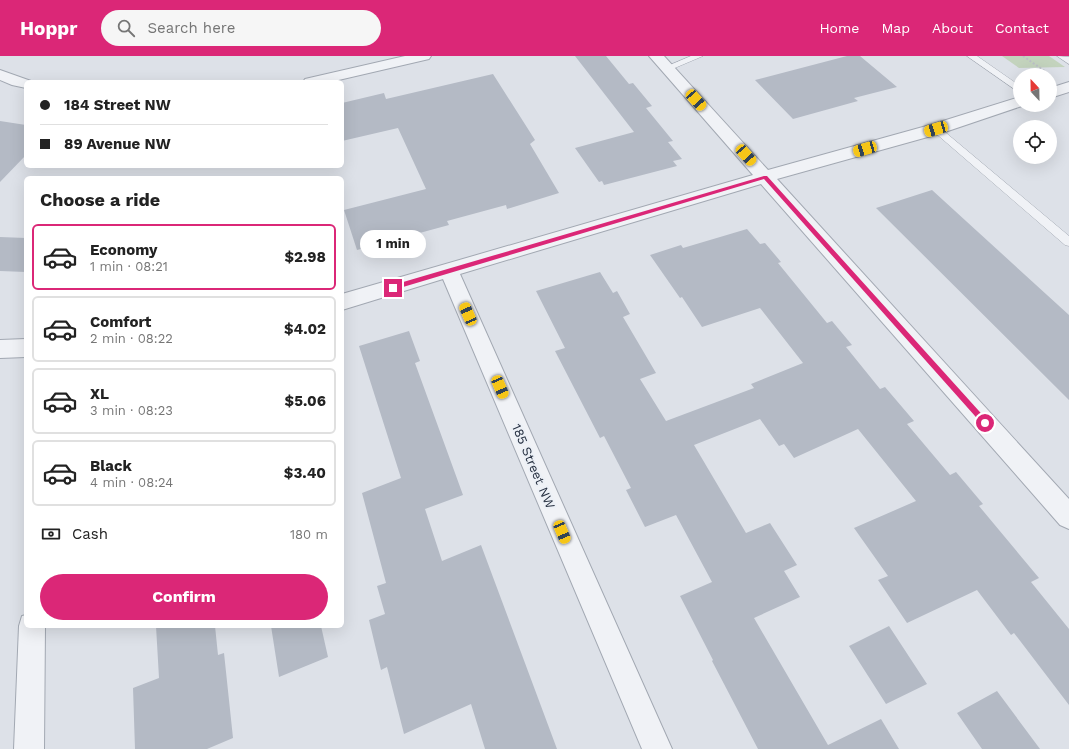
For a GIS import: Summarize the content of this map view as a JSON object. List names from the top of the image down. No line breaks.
{"streets":{"street":["185 Street NW"]},"north":"top","page":{"header":"Hoppr","search":"Search here","nav":["Home","Map","About","Contact"],"banner":["184 Street NW","89 Avenue NW"],"heading":"Choose a ride","list":[{"name":"Economy","note":"1 min · 08:21","value":"$2.98"},{"name":"Comfort","note":"2 min · 08:22","value":"$4.02"},{"name":"XL","note":"3 min · 08:23","value":"$5.06"},{"name":"Black","note":"4 min · 08:24","value":"$3.40"}],"bubble":"1 min","pay":["Cash","180 m"],"buttons":"Confirm"}}
